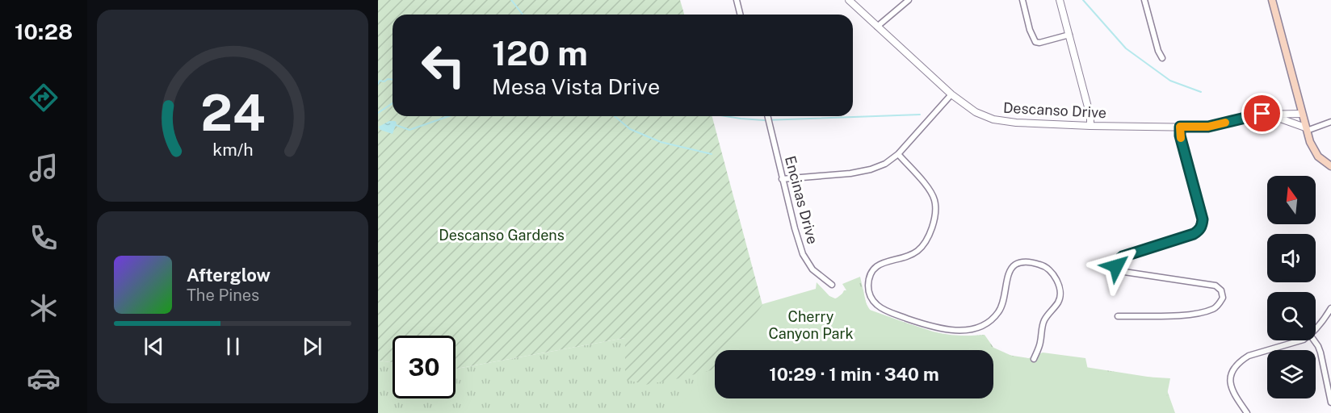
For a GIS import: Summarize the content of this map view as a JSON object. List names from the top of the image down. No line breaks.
{"streets":{"street":["Descanso Drive","Encinas Drive"]},"parks":["Descanso Gardens","Cherry Canyon Park"],"north":"top","page":{"tabs":"10:28","turn":["120 m","Mesa Vista Drive"],"song":["Afterglow","The Pines"],"limit":"30","trip":"10:29 · 1 min · 340 m","gauge":["24","km/h"]}}
